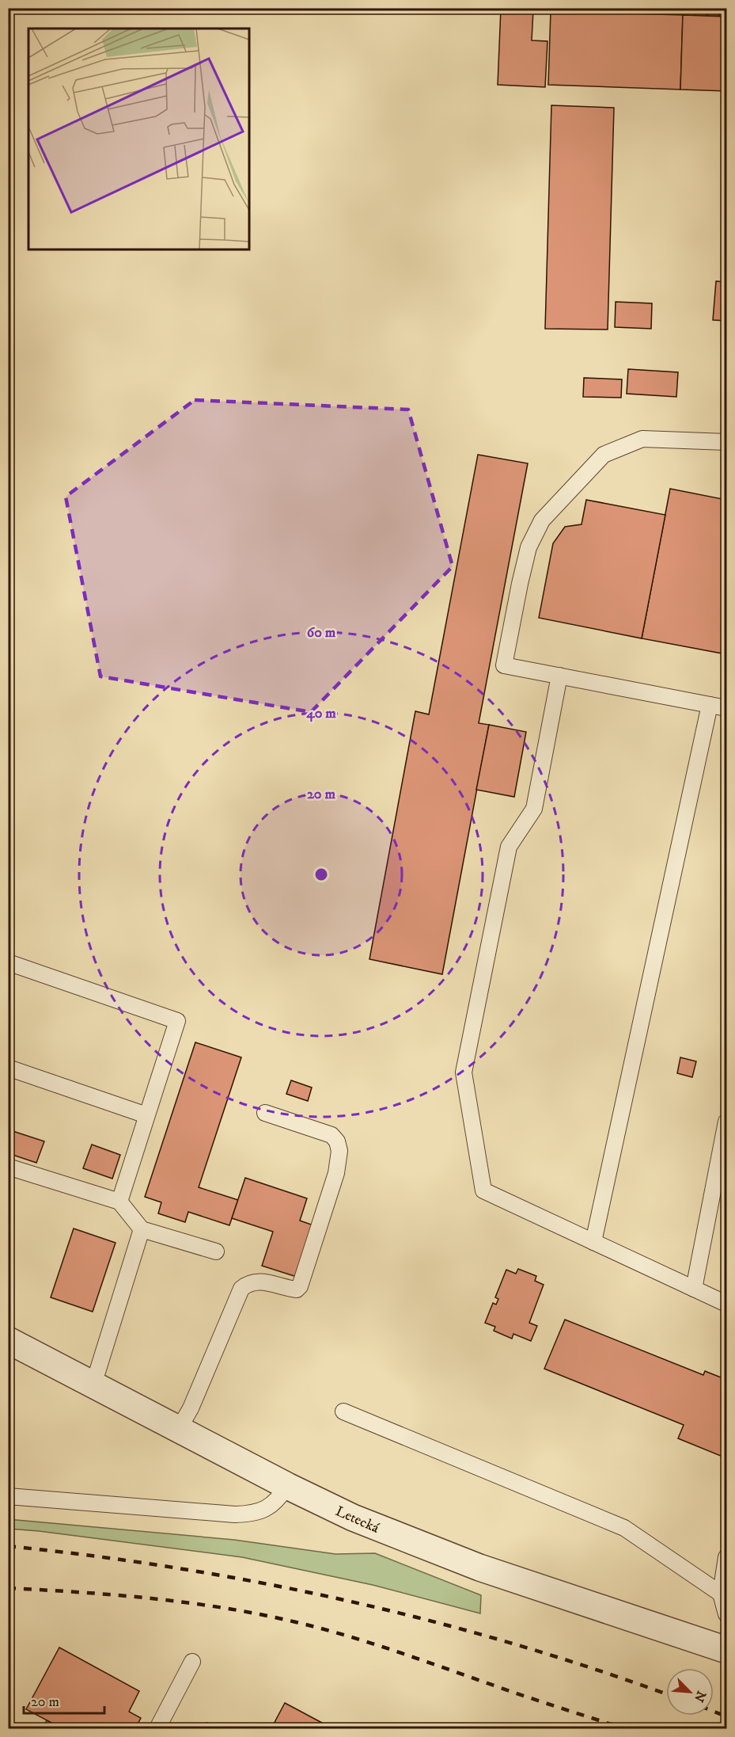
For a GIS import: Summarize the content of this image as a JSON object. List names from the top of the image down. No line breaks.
{"streets":{"street":["Letecká"]},"scale_bar":"20 m","north":"bottom right","rings":["60 m","40 m","20 m"]}
